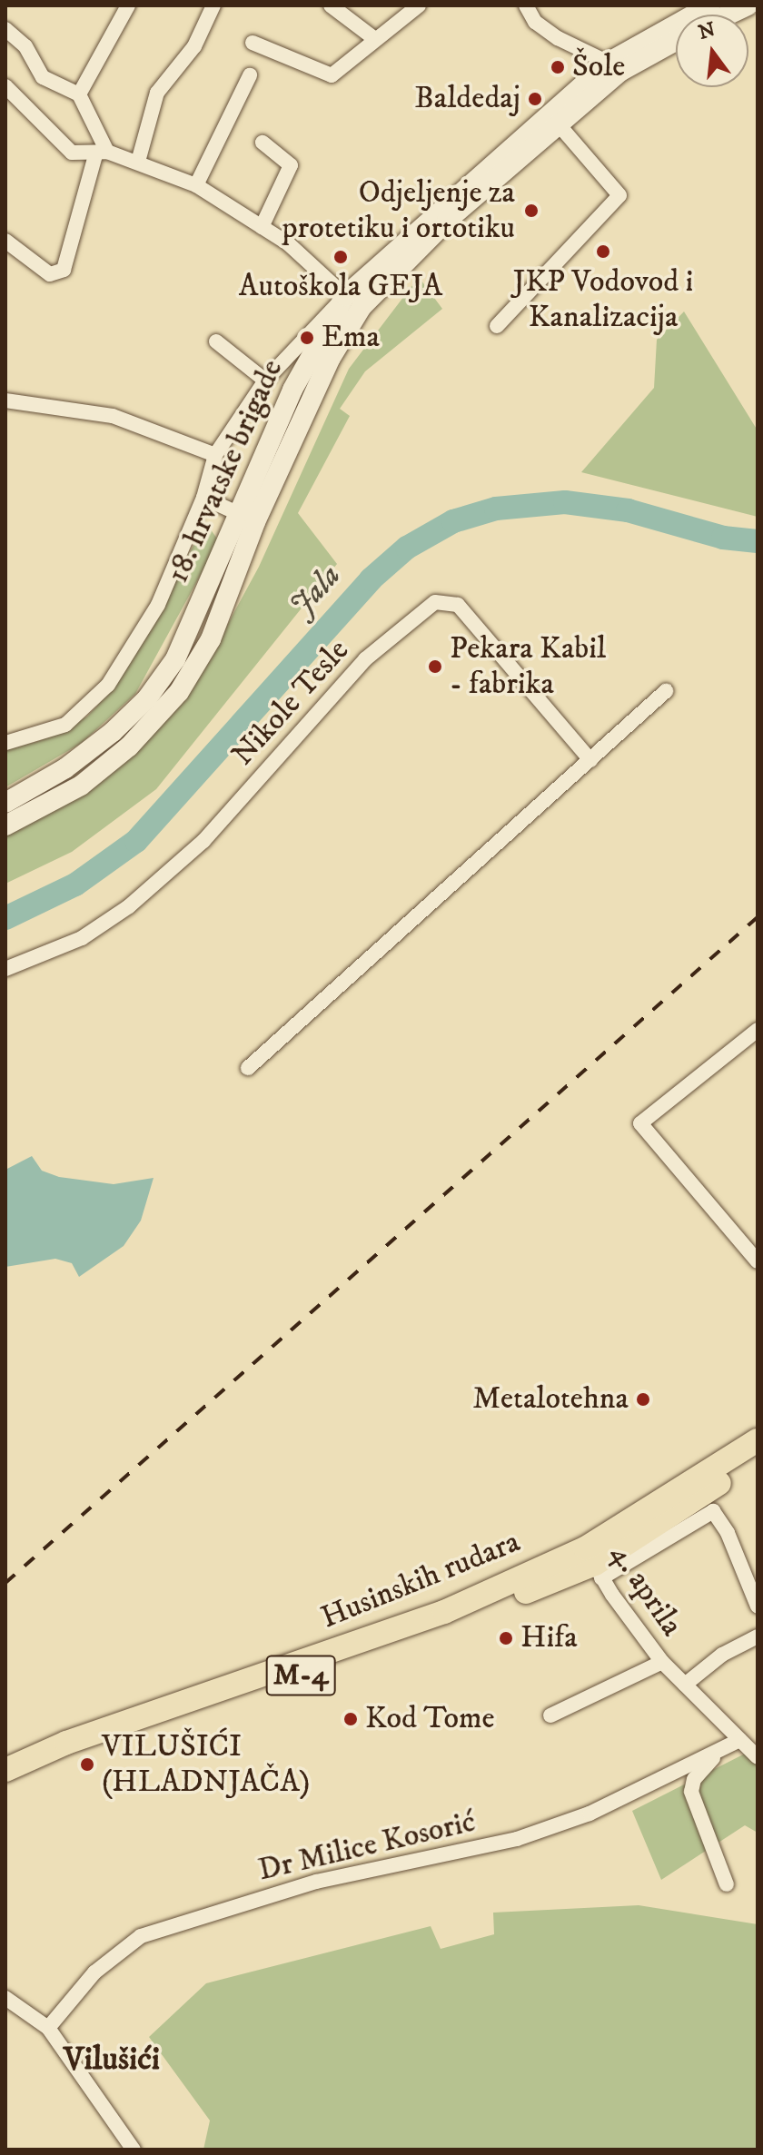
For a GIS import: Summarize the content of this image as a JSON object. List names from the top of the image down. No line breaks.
{"streets":{"main road":["18. hrvatske brigade","Husinskih rudara","M-4"],"street":["Nikole Tesle","4. aprila","Dr Milice Kosorić"]},"crossings":[["Husinskih rudara","4. aprila"],["4. aprila","Dr Milice Kosorić"]],"districts":["Vilušići"],"water":["Jala"],"places":["Šole","Baldedaj","Odjeljenje za protetiku i ortotiku","JKP Vodovod i Kanalizacija","Autoškola GEJA","Ema","Pekara Kabil - fabrika","Metalotehna","Hifa","Kod Tome","VILUŠIĆI (HLADNJAČA)"],"north":"top"}
